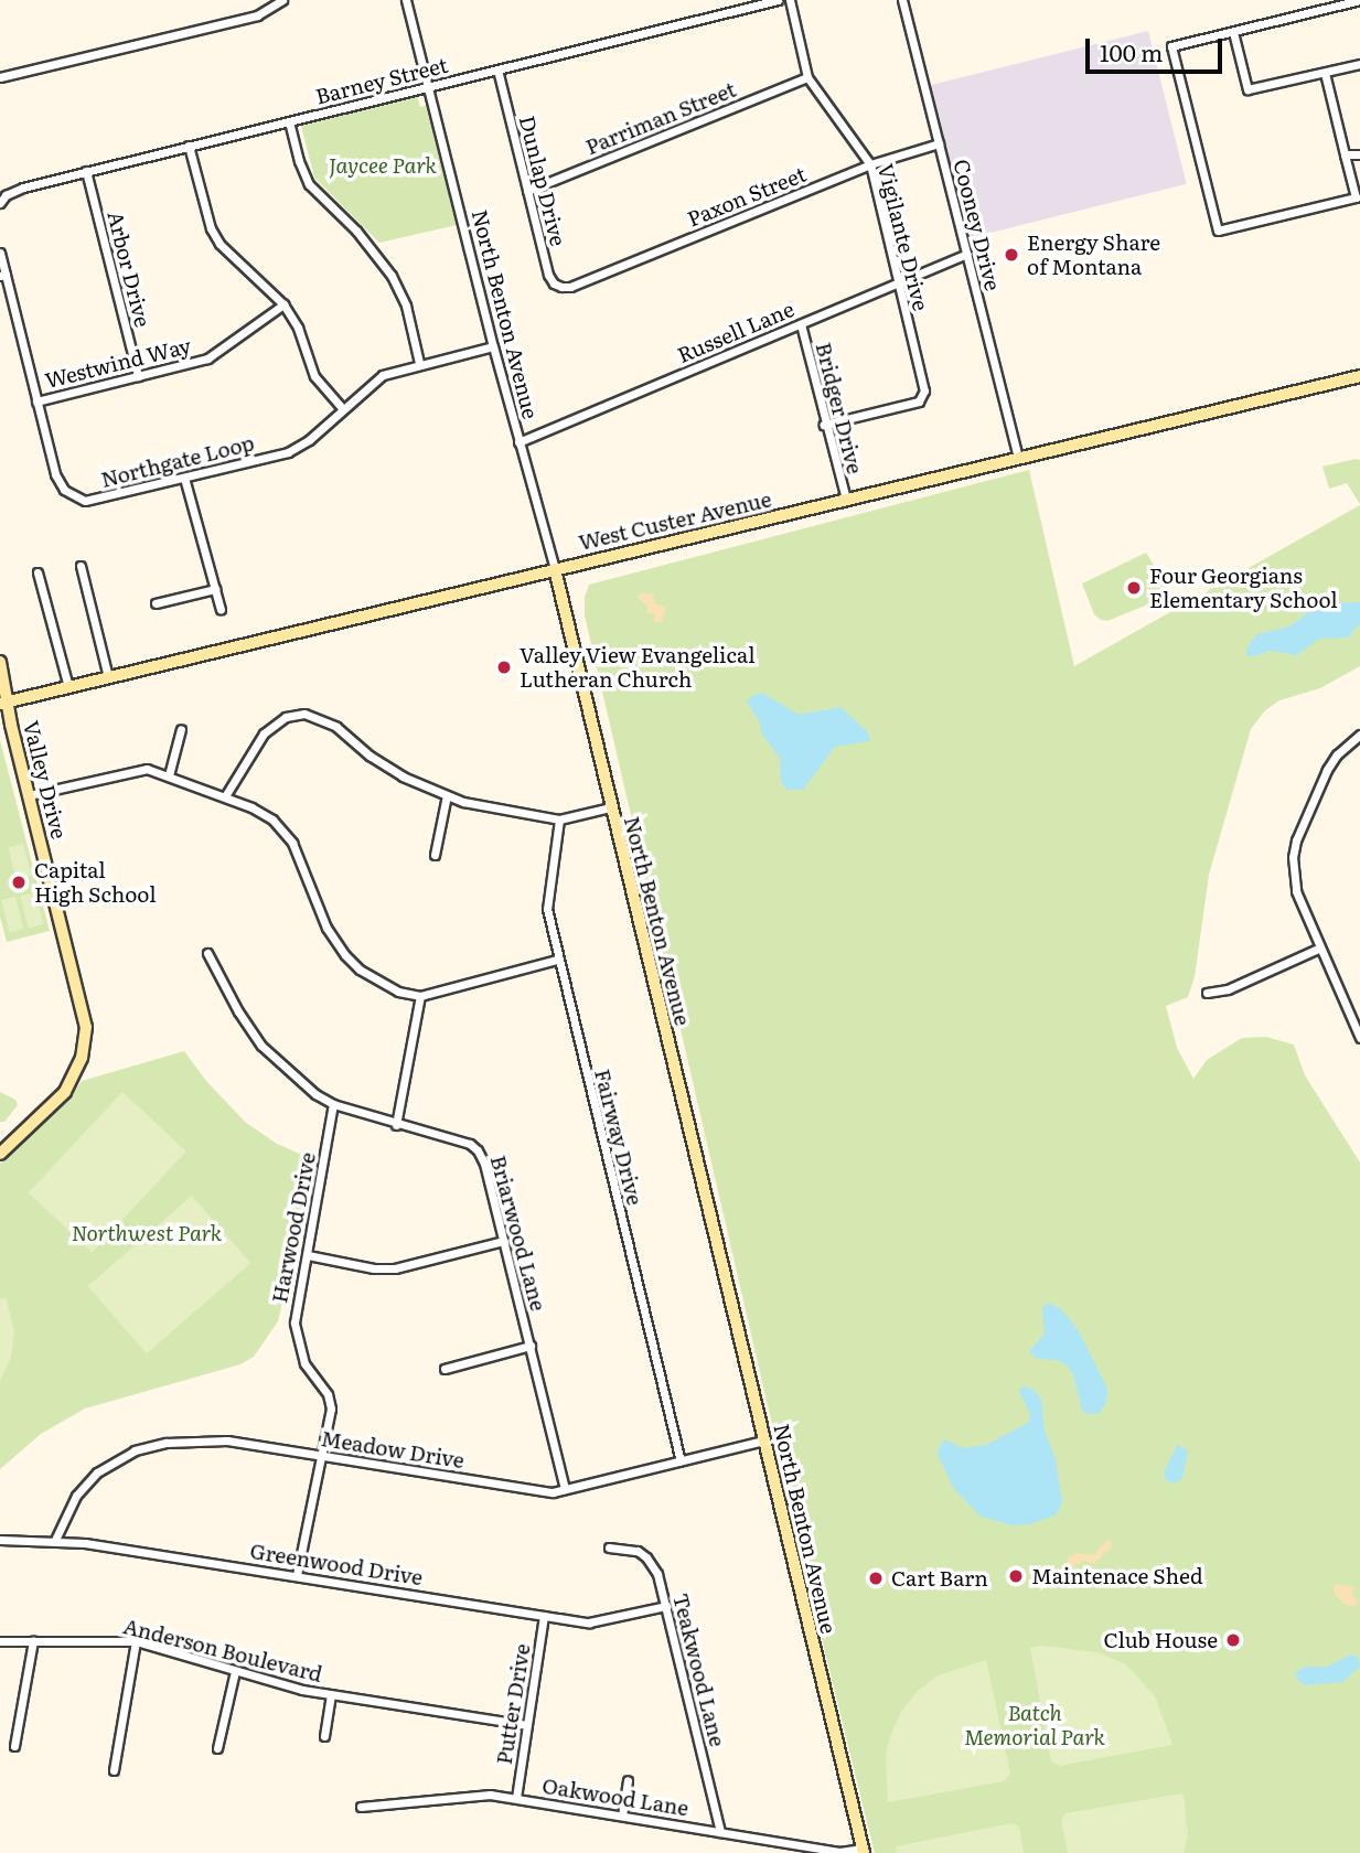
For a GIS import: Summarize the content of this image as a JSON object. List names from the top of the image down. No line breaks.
{"streets":{"main road":["North Benton Avenue","West Custer Avenue","Valley Drive"],"street":["Barney Street","Parriman Street","Dunlap Drive","Paxon Street","Cooney Drive","Vigilante Drive","Arbor Drive","Russell Lane","Westwind Way","Bridger Drive","Northgate Loop","Fairway Drive","Harwood Drive","Briarwood Lane","Meadow Drive","Greenwood Drive","Anderson Boulevard","Teakwood Lane","Putter Drive","Oakwood Lane"]},"crossings":[["Barney Street","Dunlap Drive"],["Barney Street","Arbor Drive"],["Barney Street","North Benton Avenue"],["Parriman Street","Dunlap Drive"],["Parriman Street","Vigilante Drive"],["Dunlap Drive","Paxon Street"],["Paxon Street","Cooney Drive"],["Paxon Street","Vigilante Drive"],["Cooney Drive","Russell Lane"],["Cooney Drive","West Custer Avenue"],["Vigilante Drive","Russell Lane"],["Vigilante Drive","Bridger Drive"],["Arbor Drive","Westwind Way"],["North Benton Avenue","Russell Lane"],["North Benton Avenue","Northgate Loop"],["North Benton Avenue","West Custer Avenue"],["North Benton Avenue","Meadow Drive"],["North Benton Avenue","Oakwood Lane"],["Russell Lane","Bridger Drive"],["Westwind Way","Northgate Loop"],["Bridger Drive","West Custer Avenue"],["West Custer Avenue","Valley Drive"],["Fairway Drive","Meadow Drive"],["Harwood Drive","Briarwood Lane"],["Harwood Drive","Meadow Drive"],["Harwood Drive","Greenwood Drive"],["Briarwood Lane","Meadow Drive"],["Meadow Drive","Greenwood Drive"],["Greenwood Drive","Teakwood Lane"],["Greenwood Drive","Putter Drive"],["Anderson Boulevard","Putter Drive"],["Teakwood Lane","Oakwood Lane"],["Putter Drive","Oakwood Lane"]],"parks":["Jaycee Park","Northwest Park","Batch Memorial Park"],"places":["Energy Share of Montana","Four Georgians Elementary School","Valley View Evangelical Lutheran Church","Capital High School","Maintenace Shed","Cart Barn","Club House"],"scale_bar":"100 m"}
